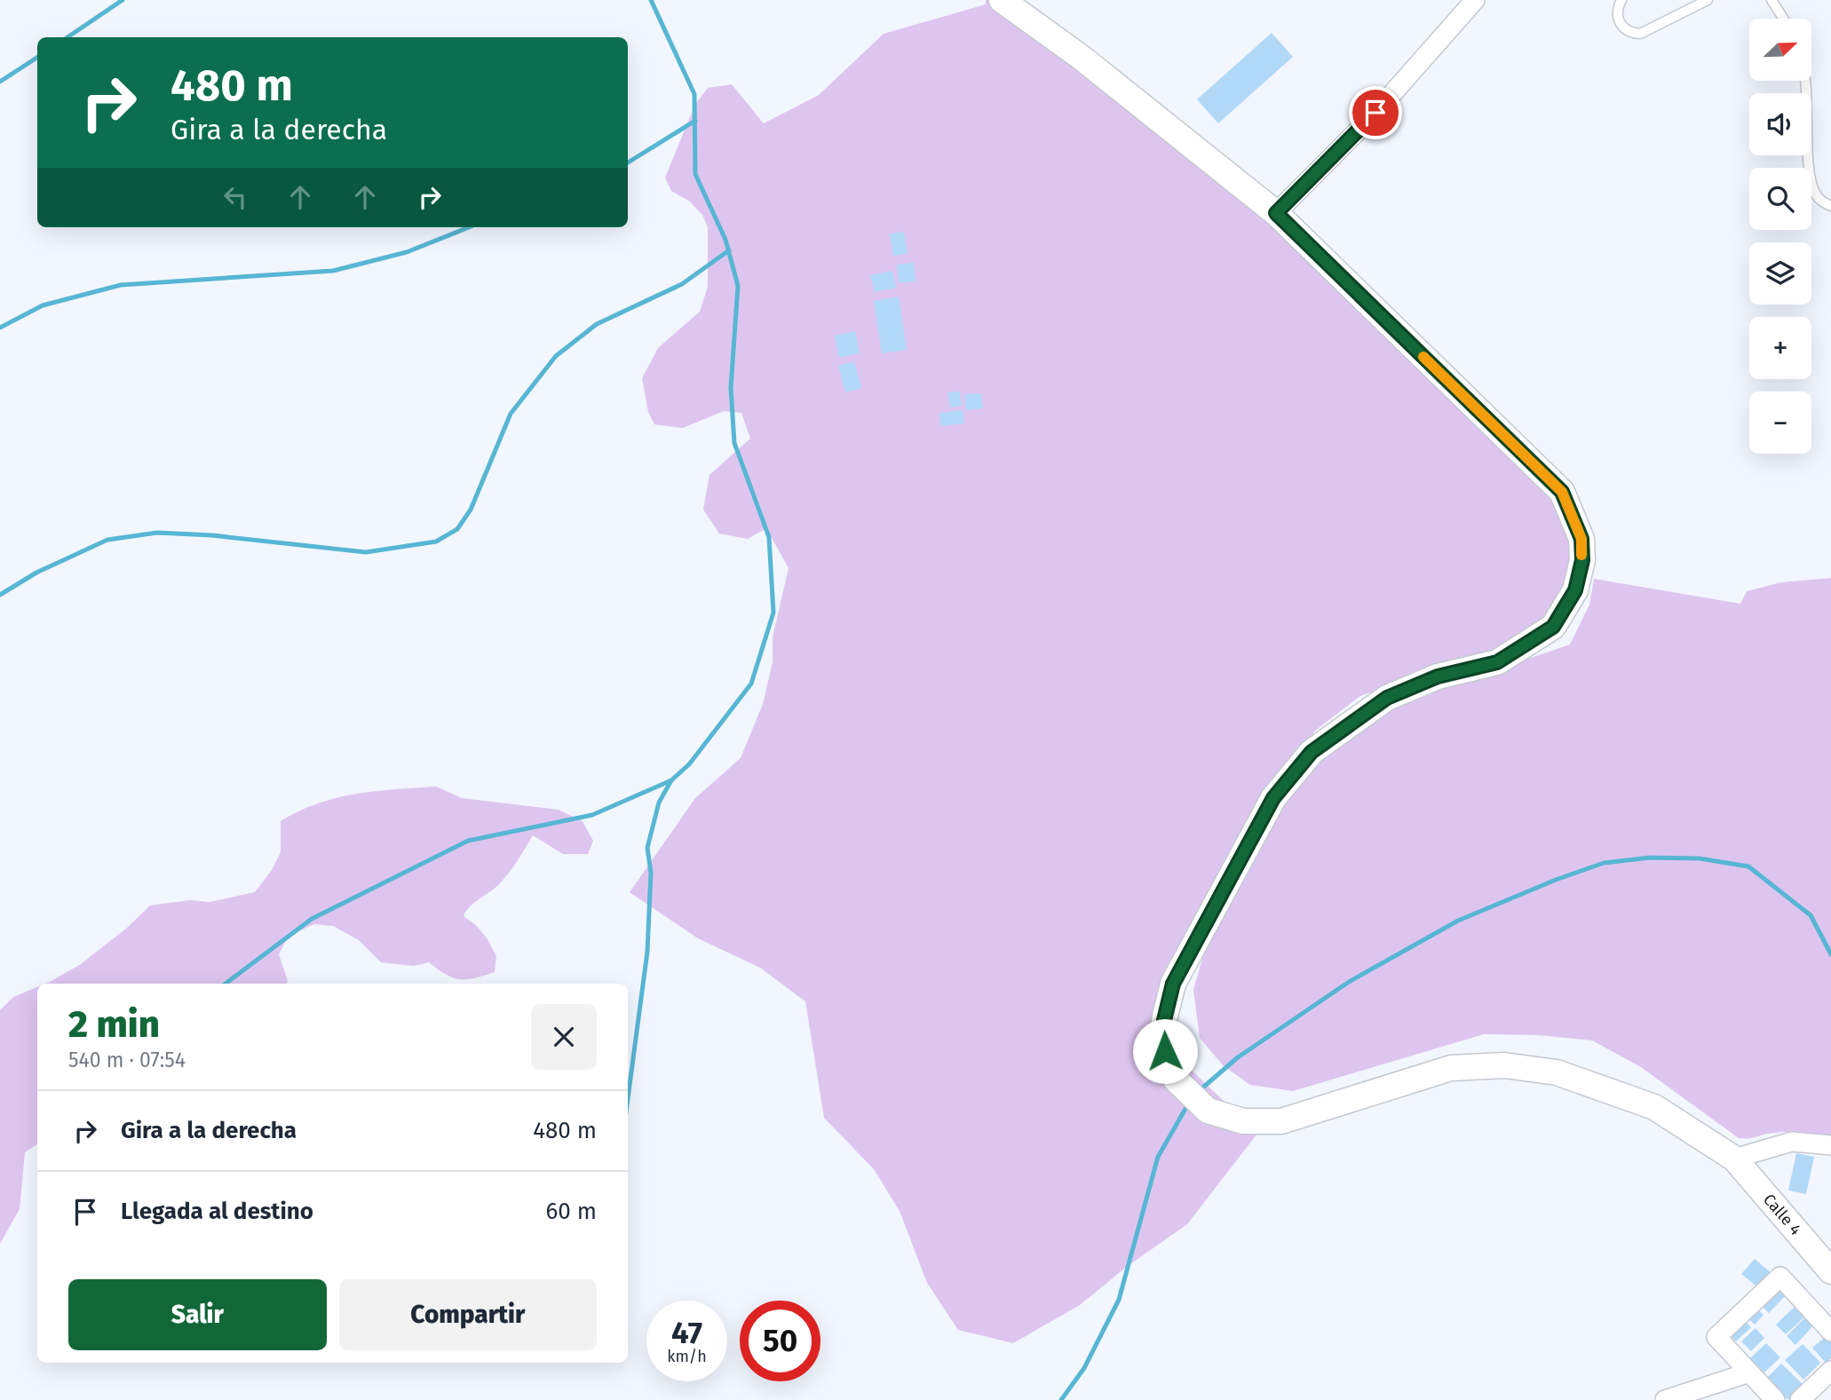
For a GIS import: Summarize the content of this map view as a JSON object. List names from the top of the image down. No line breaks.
{"streets":{"main road":["Calle 4"]},"north":"top right","page":{"map_buttons":["+","−"],"turn":["480 m","Gira a la derecha"],"heading":["2 min","540 m · 07:54"],"list":[{"name":"Gira a la derecha","value":"480 m"},{"name":"Llegada al destino","value":"60 m"}],"buttons":["Salir","Compartir"],"speed":"47 km/h","limit":"50"}}
